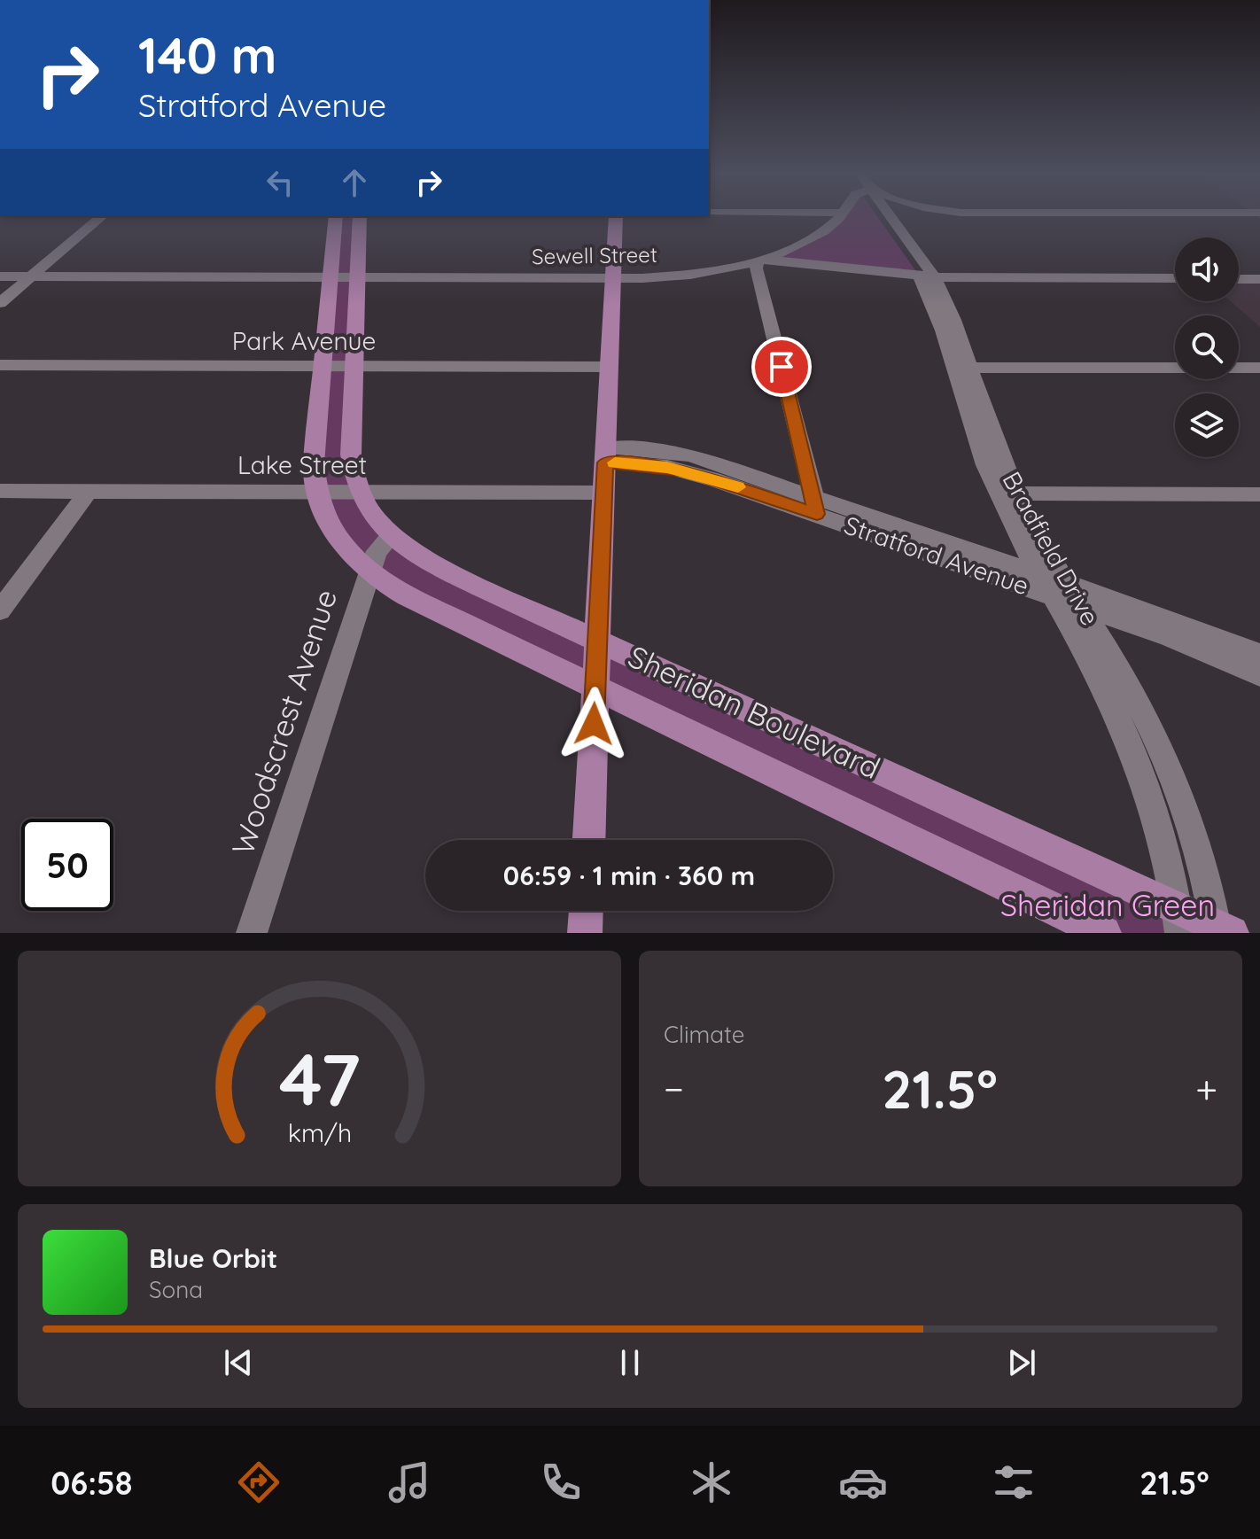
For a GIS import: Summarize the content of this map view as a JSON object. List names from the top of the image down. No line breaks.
{"streets":{"main road":["Sheridan Boulevard"],"street":["Sewell Street","Park Avenue","Lake Street","Bradfield Drive","Stratford Avenue","Woodscrest Avenue"]},"crossings":[["Sewell Street","Bradfield Drive"],["Sewell Street","Sheridan Boulevard"],["Park Avenue","Sheridan Boulevard"],["Lake Street","Sheridan Boulevard"],["Bradfield Drive","Stratford Avenue"],["Bradfield Drive","Sheridan Boulevard"],["Sheridan Boulevard","Woodscrest Avenue"]],"parks":["Sheridan Green"],"page":{"turn":["140 m","Stratford Avenue"],"limit":"50","trip":"06:59 · 1 min · 360 m","tile":"Climate","heat":["−","21.5°","+"],"song":["Blue Orbit","Sona"],"tabs":["06:58","21.5°"],"gauge":["47","km/h"]}}
